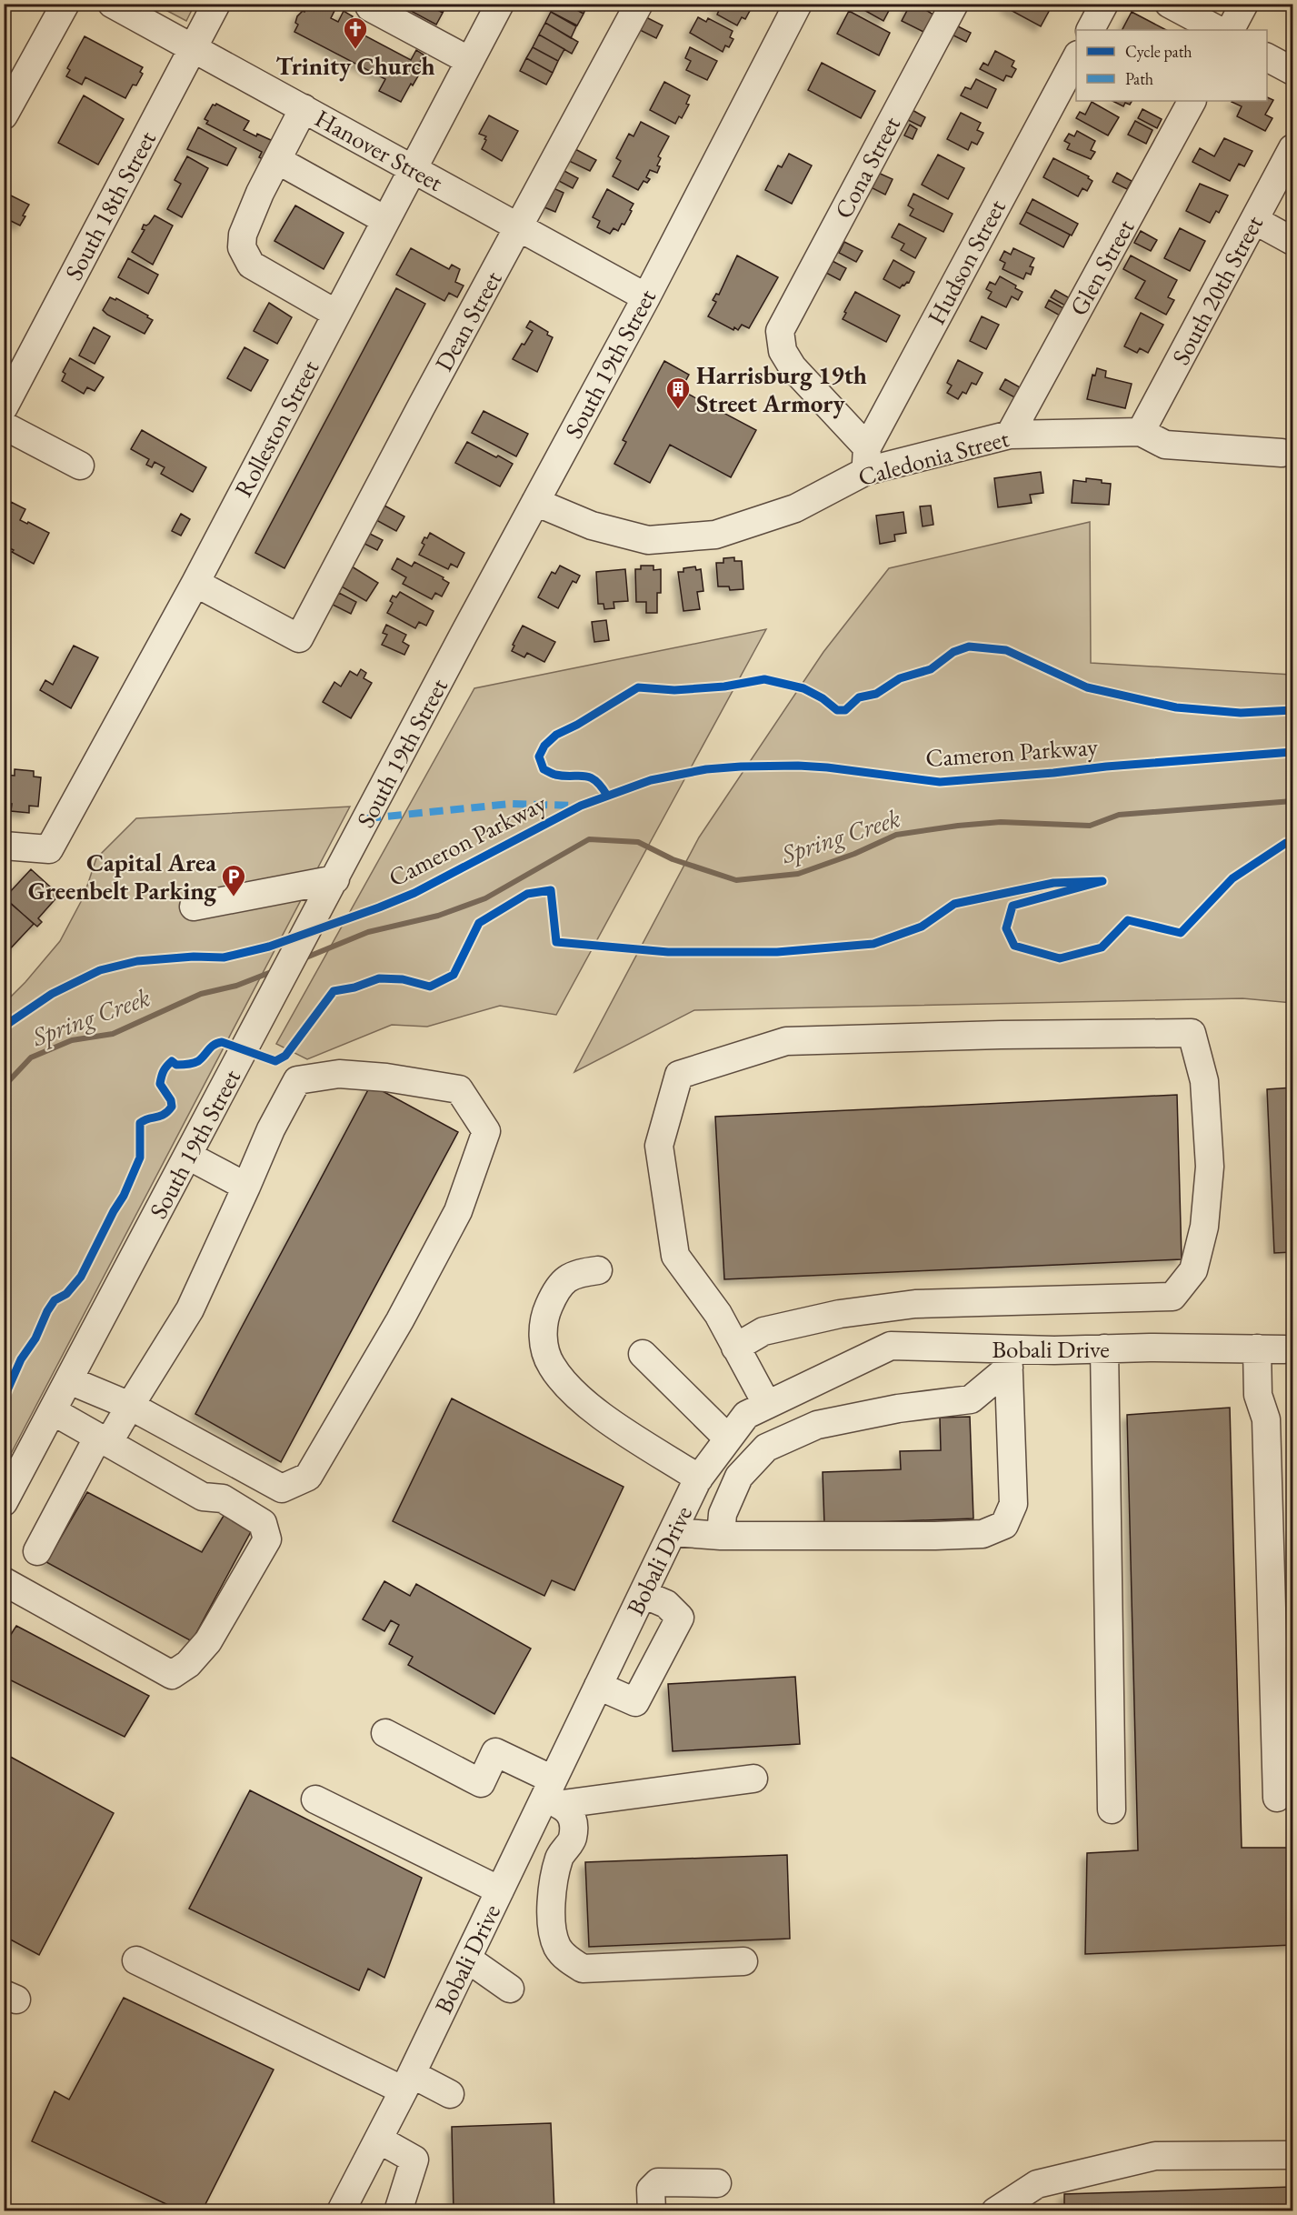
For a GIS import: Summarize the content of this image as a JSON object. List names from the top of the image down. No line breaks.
{"streets":{"street":["Hanover Street","Cona Street","South 18th Street","Hudson Street","Glen Street","South 20th Street","Dean Street","South 19th Street","Rolleston Street","Caledonia Street","Bobali Drive"],"cycle path":["Cameron Parkway"]},"crossings":[["Hanover Street","South 18th Street"],["Hanover Street","Dean Street"],["Hanover Street","South 19th Street"],["Hanover Street","Rolleston Street"],["Cona Street","Hudson Street"],["Cona Street","Caledonia Street"],["Hudson Street","Caledonia Street"],["Glen Street","Caledonia Street"],["South 20th Street","Caledonia Street"],["Dean Street","Rolleston Street"],["South 19th Street","Caledonia Street"]],"water":["Spring Creek"],"places":{"church":["Trinity Church"],"building":["Harrisburg 19th Street Armory"],"parking":["Capital Area Greenbelt Parking"]},"legend":["Cycle path","Path"]}
